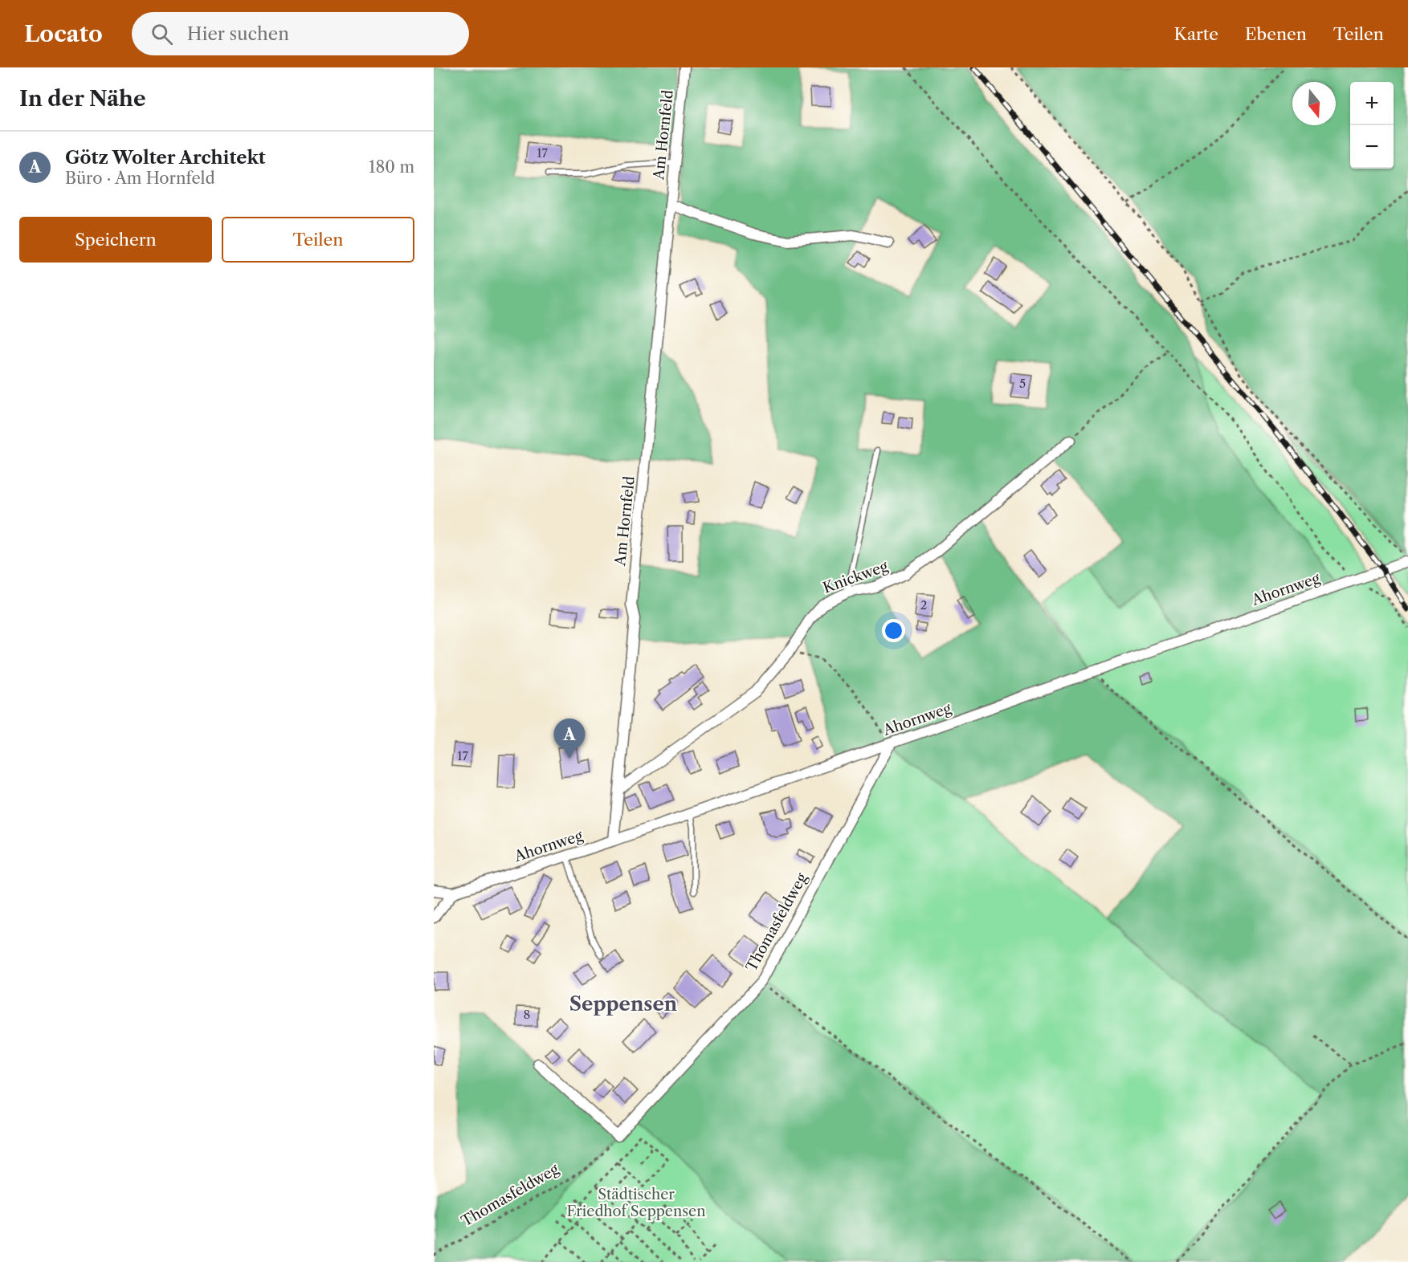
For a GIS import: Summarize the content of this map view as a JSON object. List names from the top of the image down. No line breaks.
{"streets":{"street":["Am Hornfeld","Knickweg","Ahornweg","Thomasfeldweg"]},"crossings":[["Am Hornfeld","Knickweg"],["Am Hornfeld","Ahornweg"],["Ahornweg","Thomasfeldweg"]],"districts":["Seppensen"],"parks":["Städtischer Friedhof Seppensen"],"house_numbers":["17","5","2","17","8"],"north":"bottom","page":{"header":"Locato","search":"Hier suchen","nav":["Karte","Ebenen","Teilen"],"heading":"In der Nähe","map_buttons":["+","−"],"list":[{"mark":"A","name":"Götz Wolter Architekt","note":"Büro · Am Hornfeld","value":"180 m"}],"buttons":["Speichern","Teilen"],"pins":"A"}}
